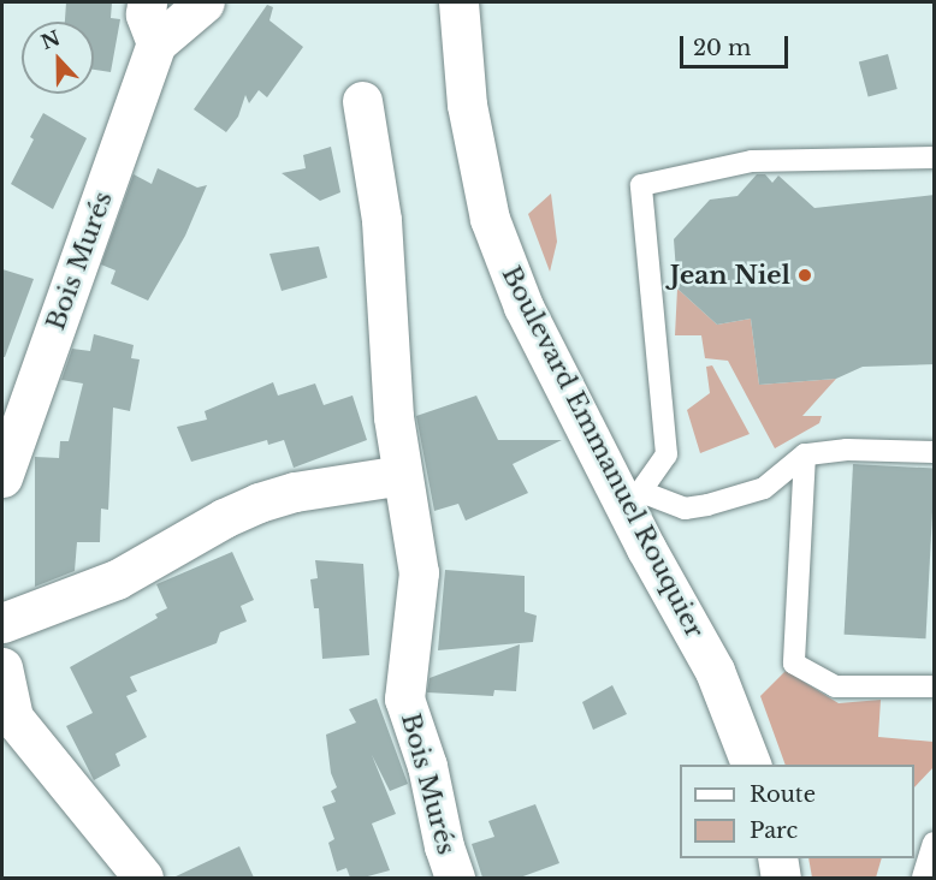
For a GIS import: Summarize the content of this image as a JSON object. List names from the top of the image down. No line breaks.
{"streets":{"street":["Bois Murés","Boulevard Emmanuel Rouquier"]},"places":["Jean Niel"],"legend":["Route","Parc"],"scale_bar":"20 m","north":"top"}
